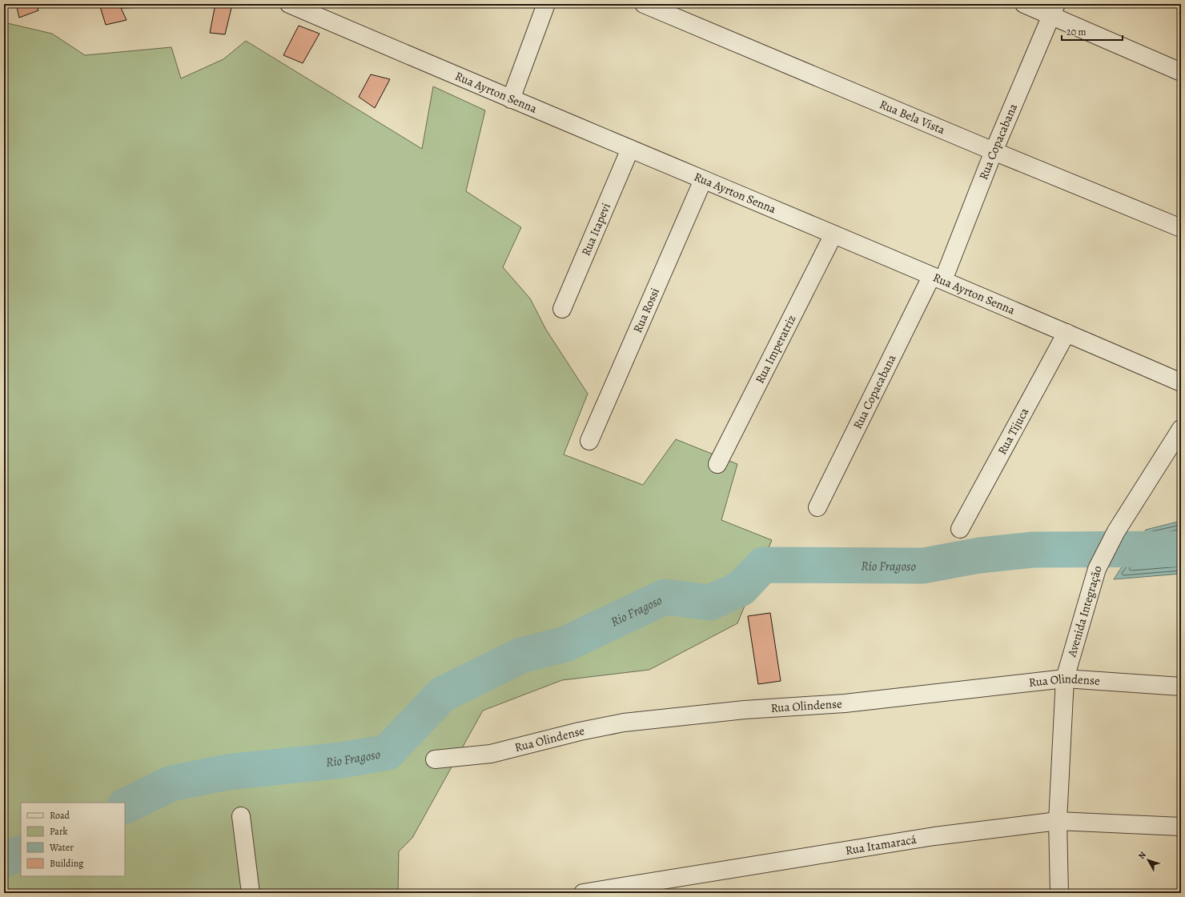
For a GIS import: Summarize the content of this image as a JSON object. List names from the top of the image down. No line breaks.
{"streets":{"street":["Rua Ayrton Senna","Rua Bela Vista","Rua Copacabana","Rua Itapevi","Rua Rossi","Rua Imperatriz","Rua Tijuca","Avenida Integração","Rua Olindense","Rua Itamaracá"]},"crossings":[["Rua Ayrton Senna","Rua Copacabana"],["Rua Ayrton Senna","Rua Itapevi"],["Rua Ayrton Senna","Rua Rossi"],["Rua Ayrton Senna","Rua Imperatriz"],["Rua Ayrton Senna","Rua Tijuca"],["Rua Bela Vista","Rua Copacabana"],["Avenida Integração","Rua Olindense"],["Avenida Integração","Rua Itamaracá"]],"water":["Rio Fragoso"],"legend":["Road","Park","Water","Building"],"scale_bar":"20 m","north":"top left"}
